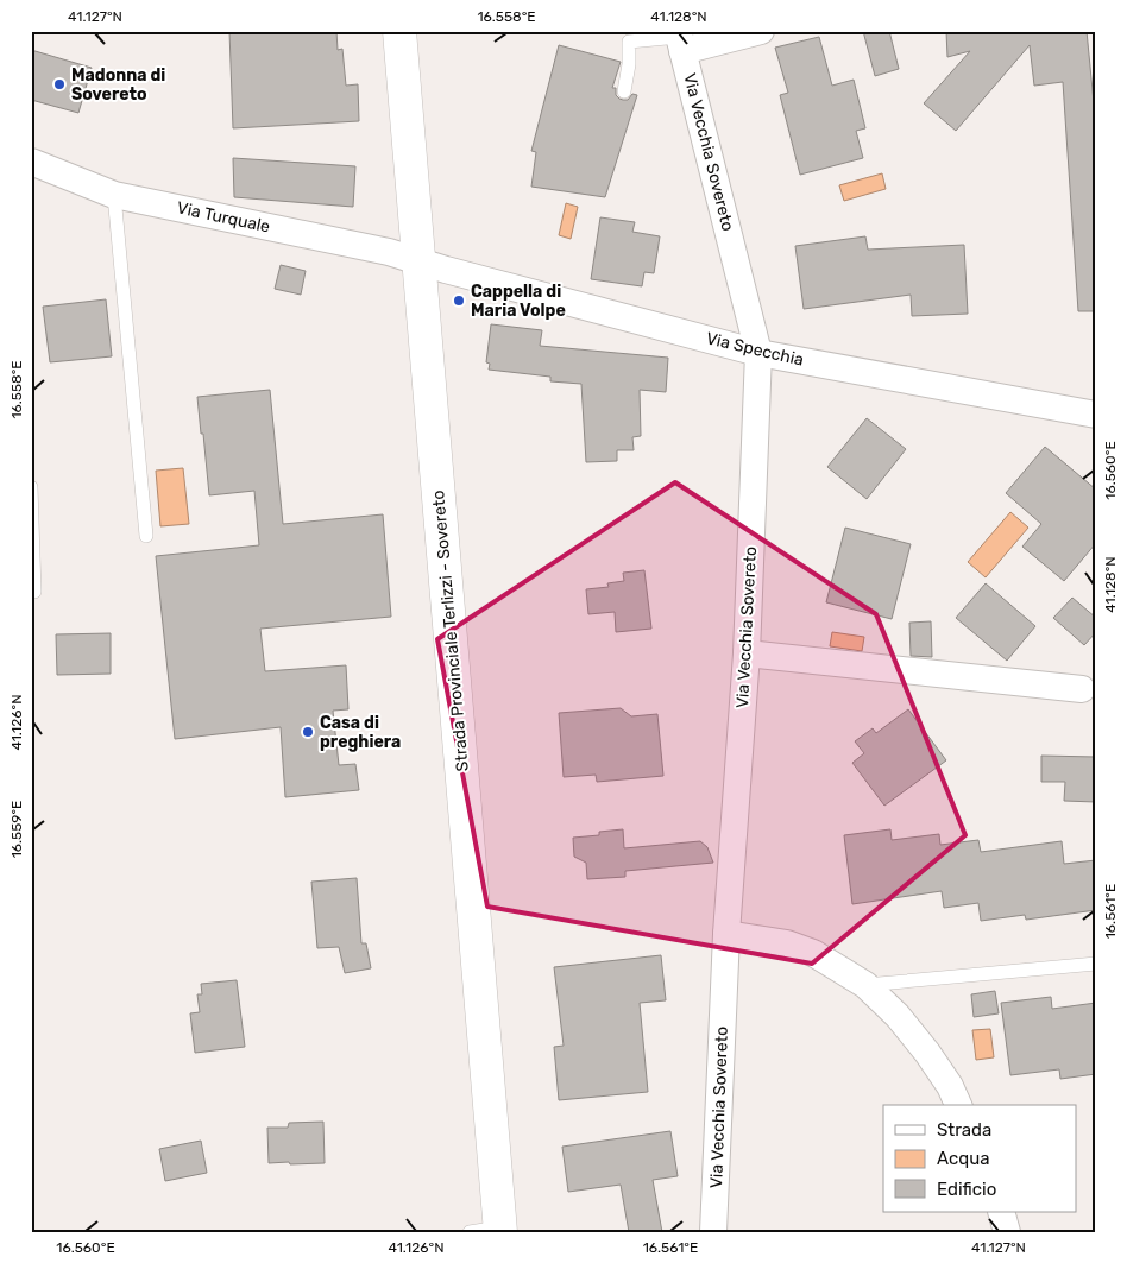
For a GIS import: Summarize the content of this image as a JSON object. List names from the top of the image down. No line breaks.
{"streets":{"main road":["Strada Provinciale Terlizzi - Sovereto"],"street":["Via Vecchia Sovereto","Via Turquale","Via Specchia"]},"crossings":[["Via Vecchia Sovereto","Via Specchia"],["Via Turquale","Via Specchia"],["Via Turquale","Strada Provinciale Terlizzi - Sovereto"],["Via Specchia","Strada Provinciale Terlizzi - Sovereto"]],"places":["Madonna di Sovereto","Cappella di Maria Volpe","Casa di preghiera"],"legend":["Strada","Acqua","Edificio"],"coordinates":["41.127°N","16.558°E","41.128°N","16.560°E","41.126°N","16.559°E","16.561°E"]}
